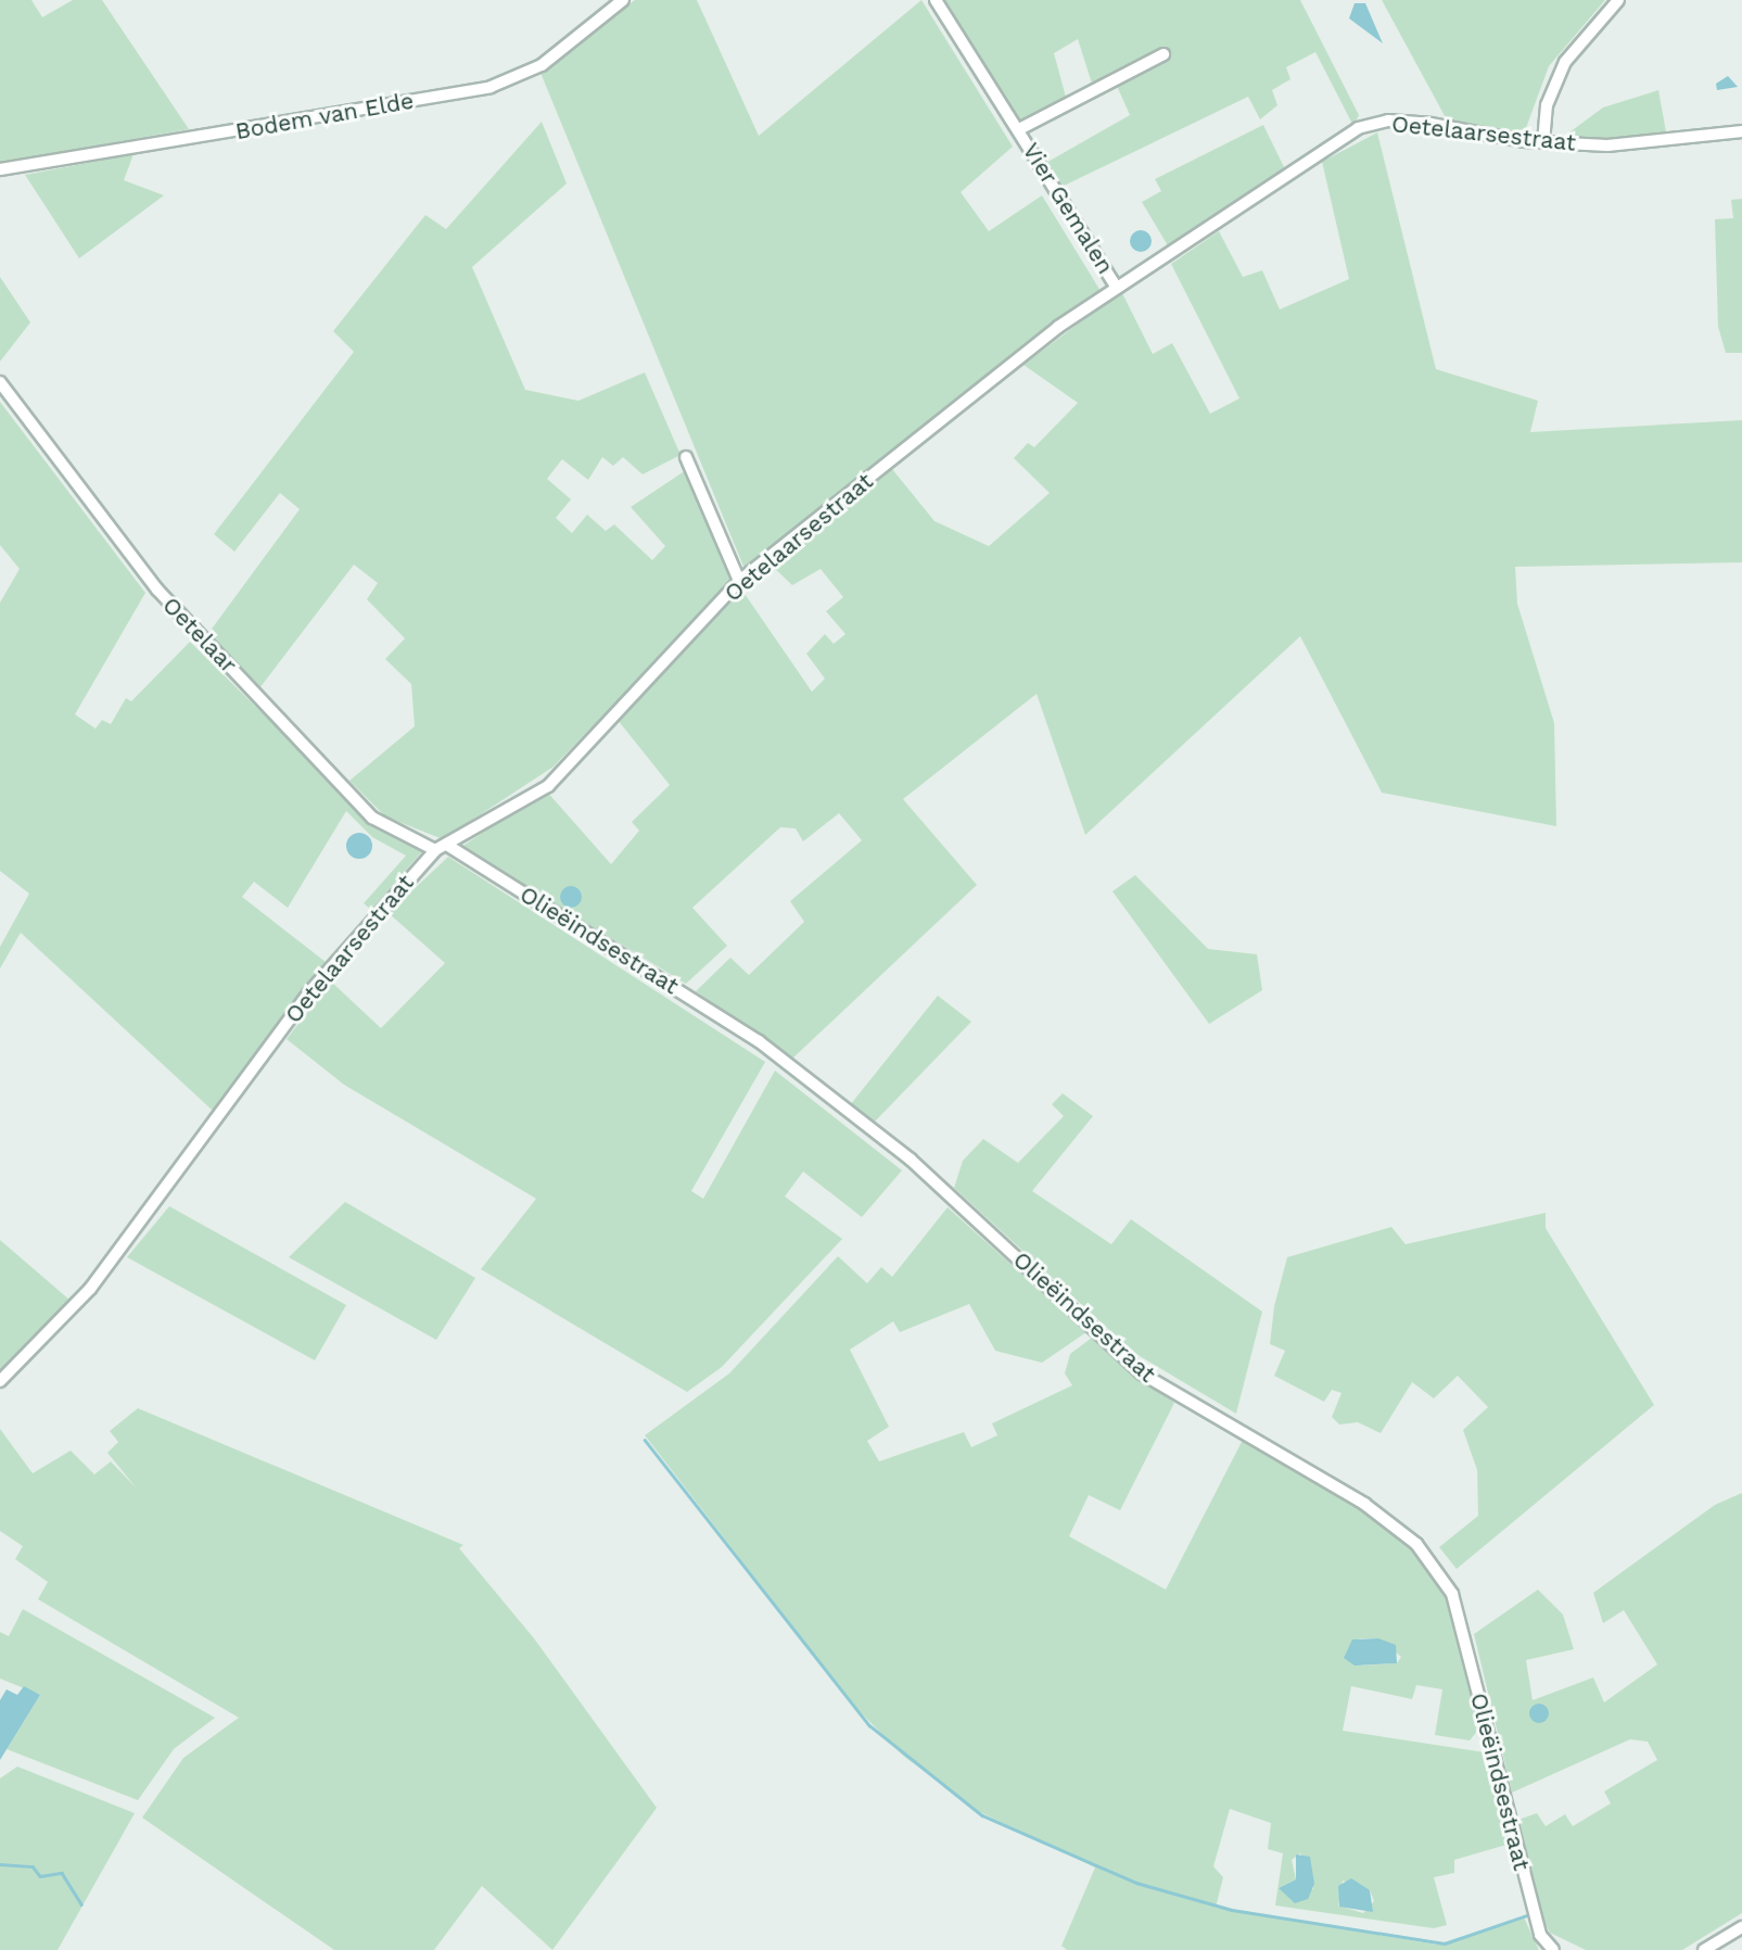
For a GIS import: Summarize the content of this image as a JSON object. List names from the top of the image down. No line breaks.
{"streets":{"street":["Bodem van Elde","Oetelaarsestraat","Vier Gemalen","Oetelaar","Olieëindsestraat"]},"crossings":[["Oetelaarsestraat","Vier Gemalen"],["Oetelaarsestraat","Oetelaar"],["Oetelaarsestraat","Olieëindsestraat"]]}
